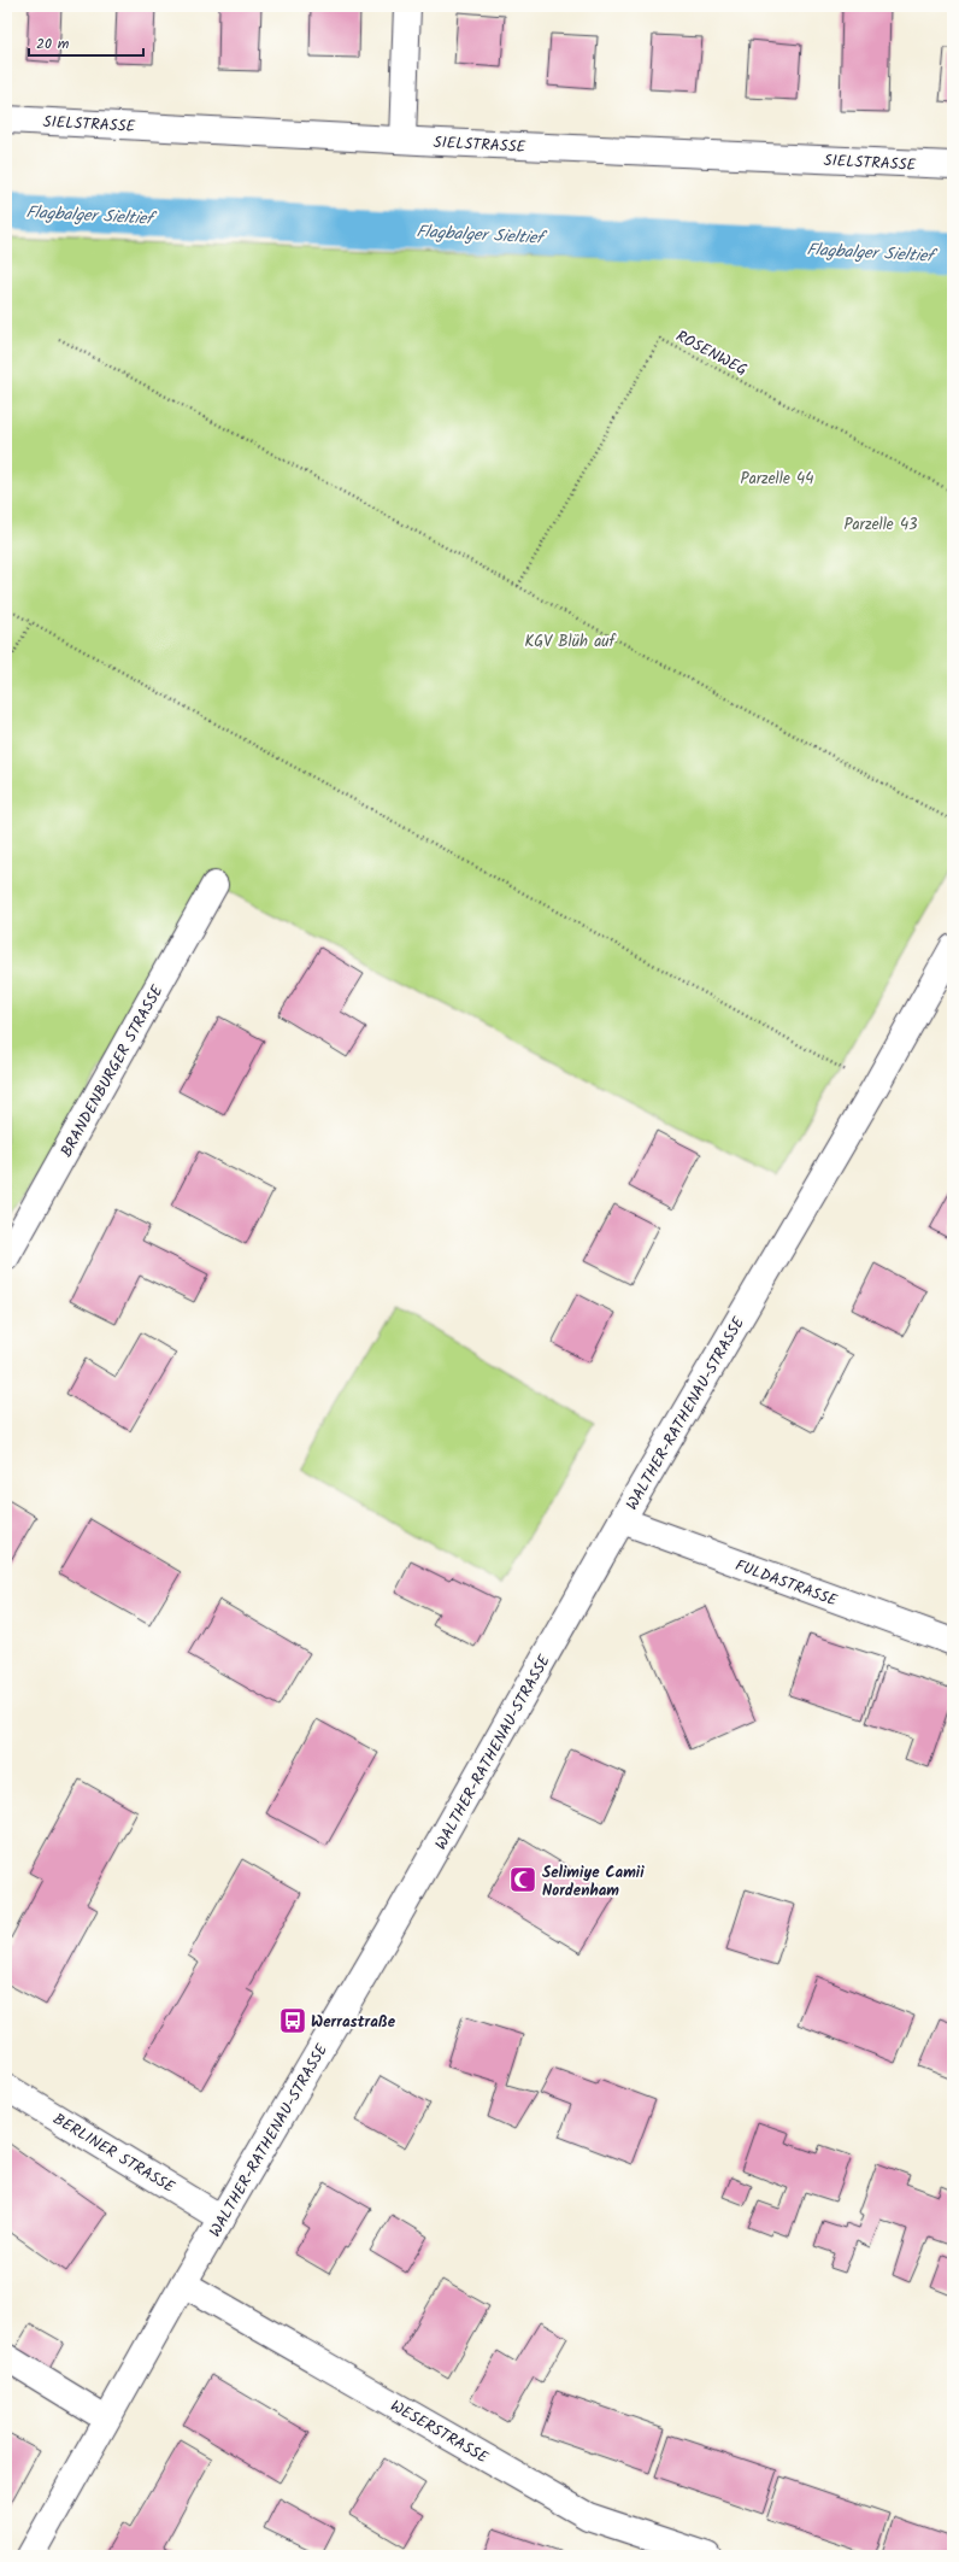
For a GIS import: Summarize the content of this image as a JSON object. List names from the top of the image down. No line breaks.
{"streets":{"street":["SIELSTRASSE","BRANDENBURGER STRASSE","WALTHER-RATHENAU-STRASSE","FULDASTRASSE","BERLINER STRASSE","WESERSTRASSE"],"path":["ROSENWEG"]},"crossings":[["WALTHER-RATHENAU-STRASSE","FULDASTRASSE"],["WALTHER-RATHENAU-STRASSE","BERLINER STRASSE"],["WALTHER-RATHENAU-STRASSE","WESERSTRASSE"]],"water":["Flagbalger Sieltief"],"parks":["Parzelle 44","Parzelle 43","KGV Blüh auf"],"places":{"mosque":["Selimiye Camii Nordenham"],"bus stop":["Werrastraße"]},"scale_bar":"20 m"}
